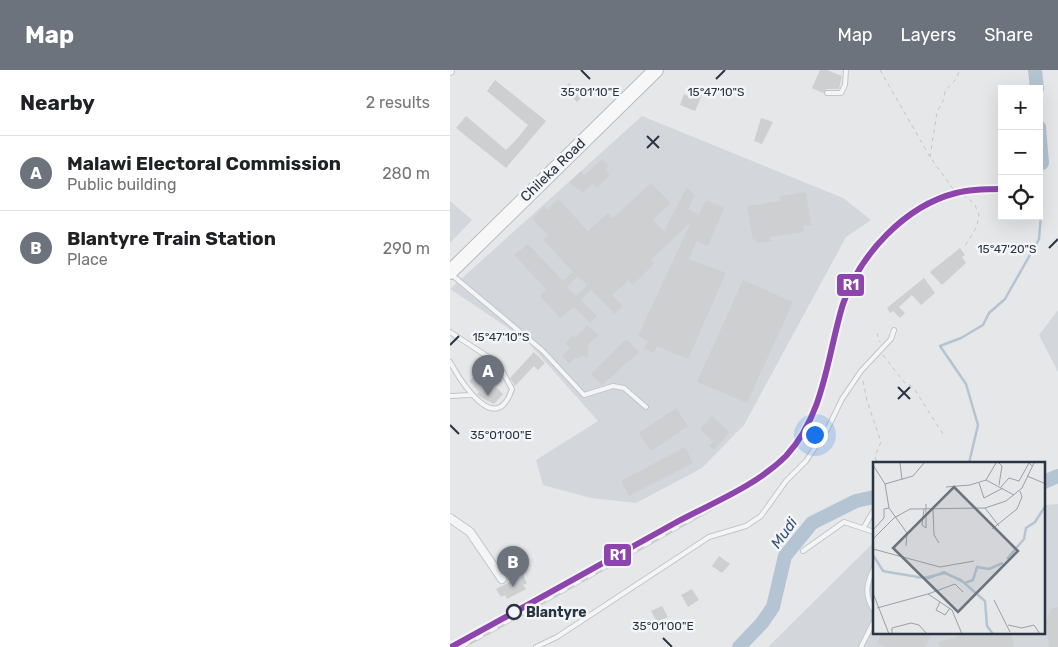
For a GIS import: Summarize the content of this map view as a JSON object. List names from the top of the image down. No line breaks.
{"streets":{"highway":["Chileka Road"]},"water":["Mudi"],"places":["Blantyre"],"lines":["transit line R1"],"page":{"header":"Map","nav":["Map","Layers","Share"],"heading":["Nearby","2 results"],"map_buttons":["+","−"],"list":[{"mark":"A","name":"Malawi Electoral Commission","note":"Public building","value":"280 m"},{"mark":"B","name":"Blantyre Train Station","note":"Place","value":"290 m"}],"pins":["A","B"]},"coordinates":["35°01'10\"E","15°47'10\"S","15°47'20\"S","35°01'00\"E"]}
